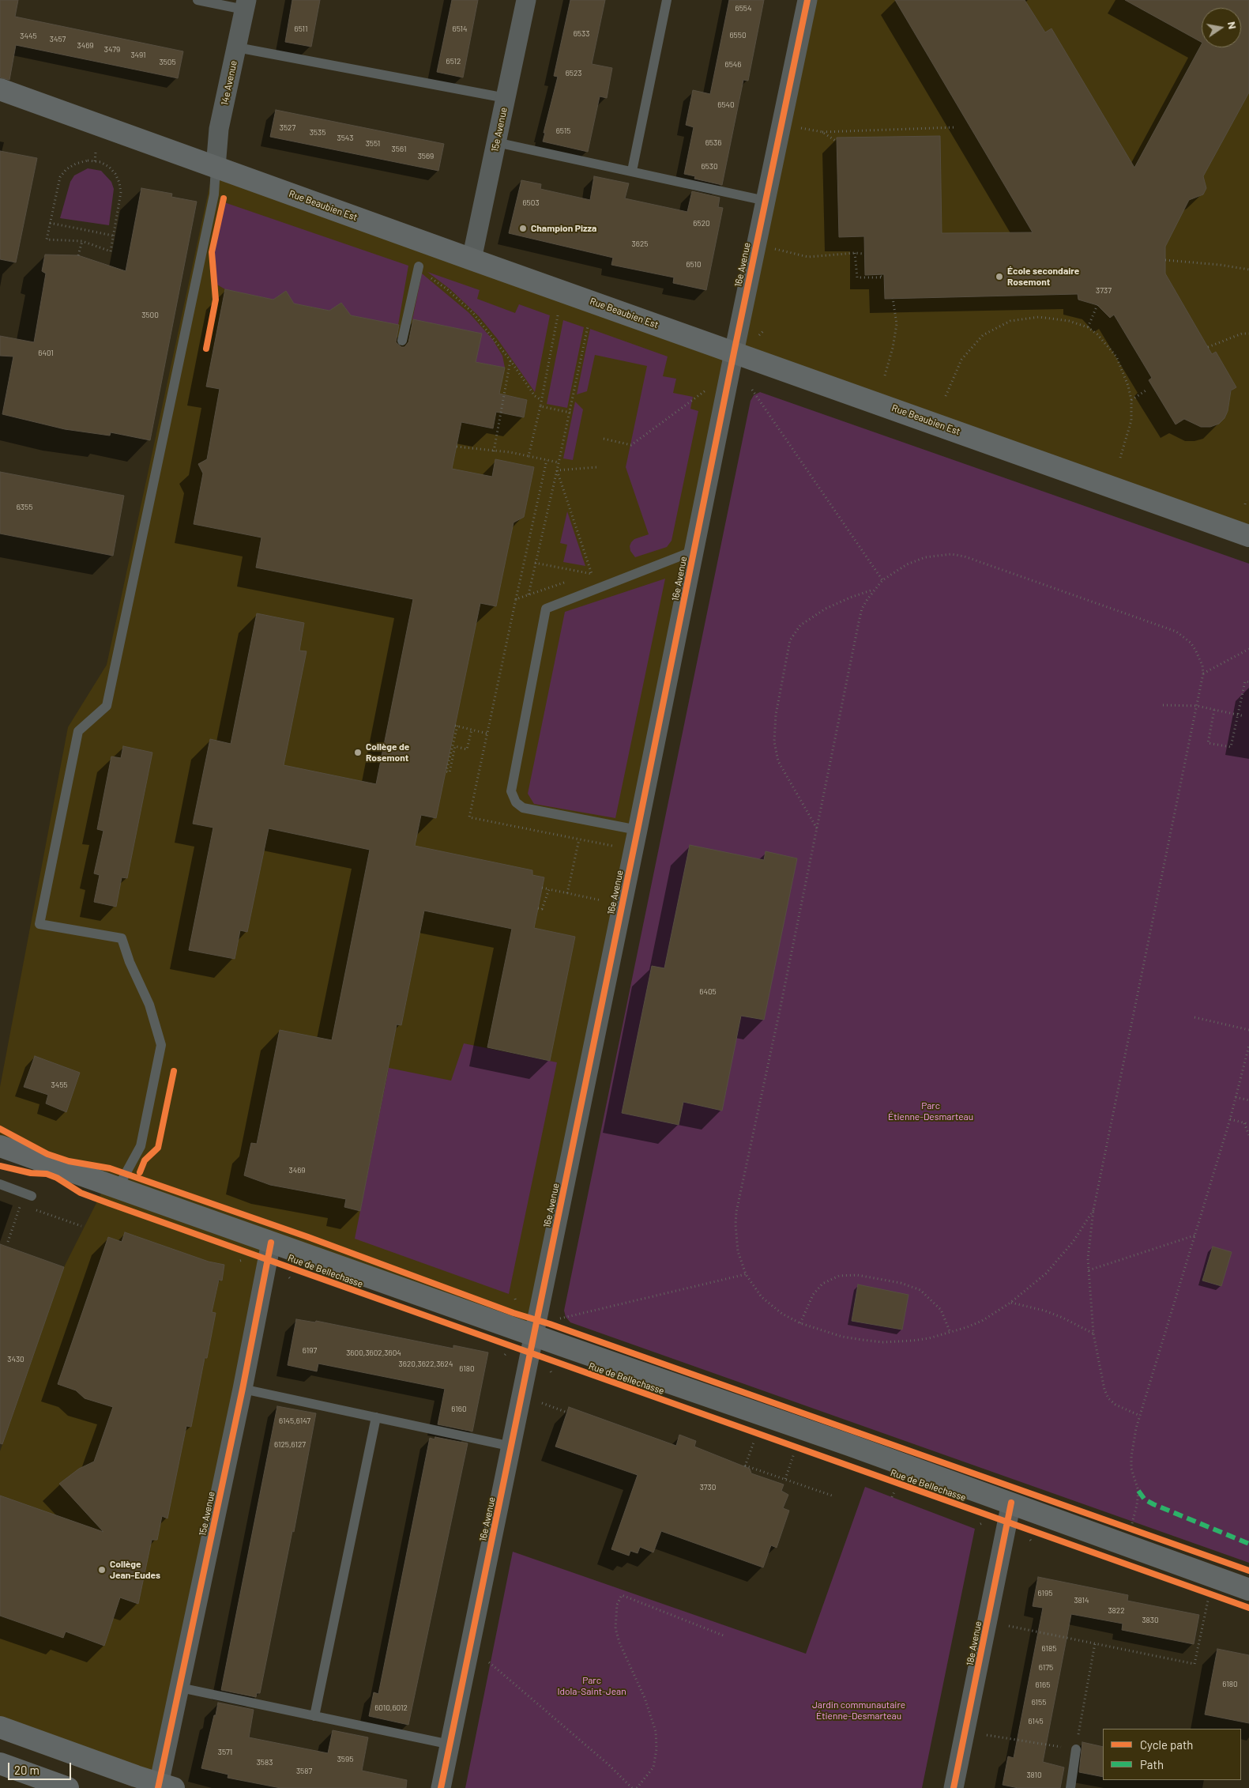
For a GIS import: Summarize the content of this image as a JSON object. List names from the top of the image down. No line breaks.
{"streets":{"street":["14e Avenue","15e Avenue","Rue Beaubien Est","16e Avenue","Rue de Bellechasse","18e Avenue"]},"crossings":[["14e Avenue","Rue Beaubien Est"],["15e Avenue","Rue Beaubien Est"],["15e Avenue","Rue de Bellechasse"],["Rue Beaubien Est","16e Avenue"],["16e Avenue","Rue de Bellechasse"],["Rue de Bellechasse","18e Avenue"]],"parks":["Parc Étienne-Desmarteau","Parc Idola-Saint-Jean","Jardin communautaire Étienne-Desmarteau"],"places":["Champion Pizza","École secondaire Rosemont","Collège de Rosemont","Collège Jean-Eudes"],"house_numbers":["6554","6511","6514","6533","6550","3445","3457","3469","3479","3491","6512","3505","6546","6523","6540","3527","6515","3535","3543","6536","3551","3561","3569","6530","6503","6520","3625","6510","3737","3500","6401","6355","6405","3455","3469","6197","3600,3602,3604","3430","3620,3622,3624","6180","6160","6145,6147","6125,6127","3730","6195","3814","3822","3830","6185","6175","6180","6165","6155","6010,6012","6145","3571","3595","3583","3587","3810"],"legend":["Cycle path","Path"],"scale_bar":"20 m","north":"right"}
